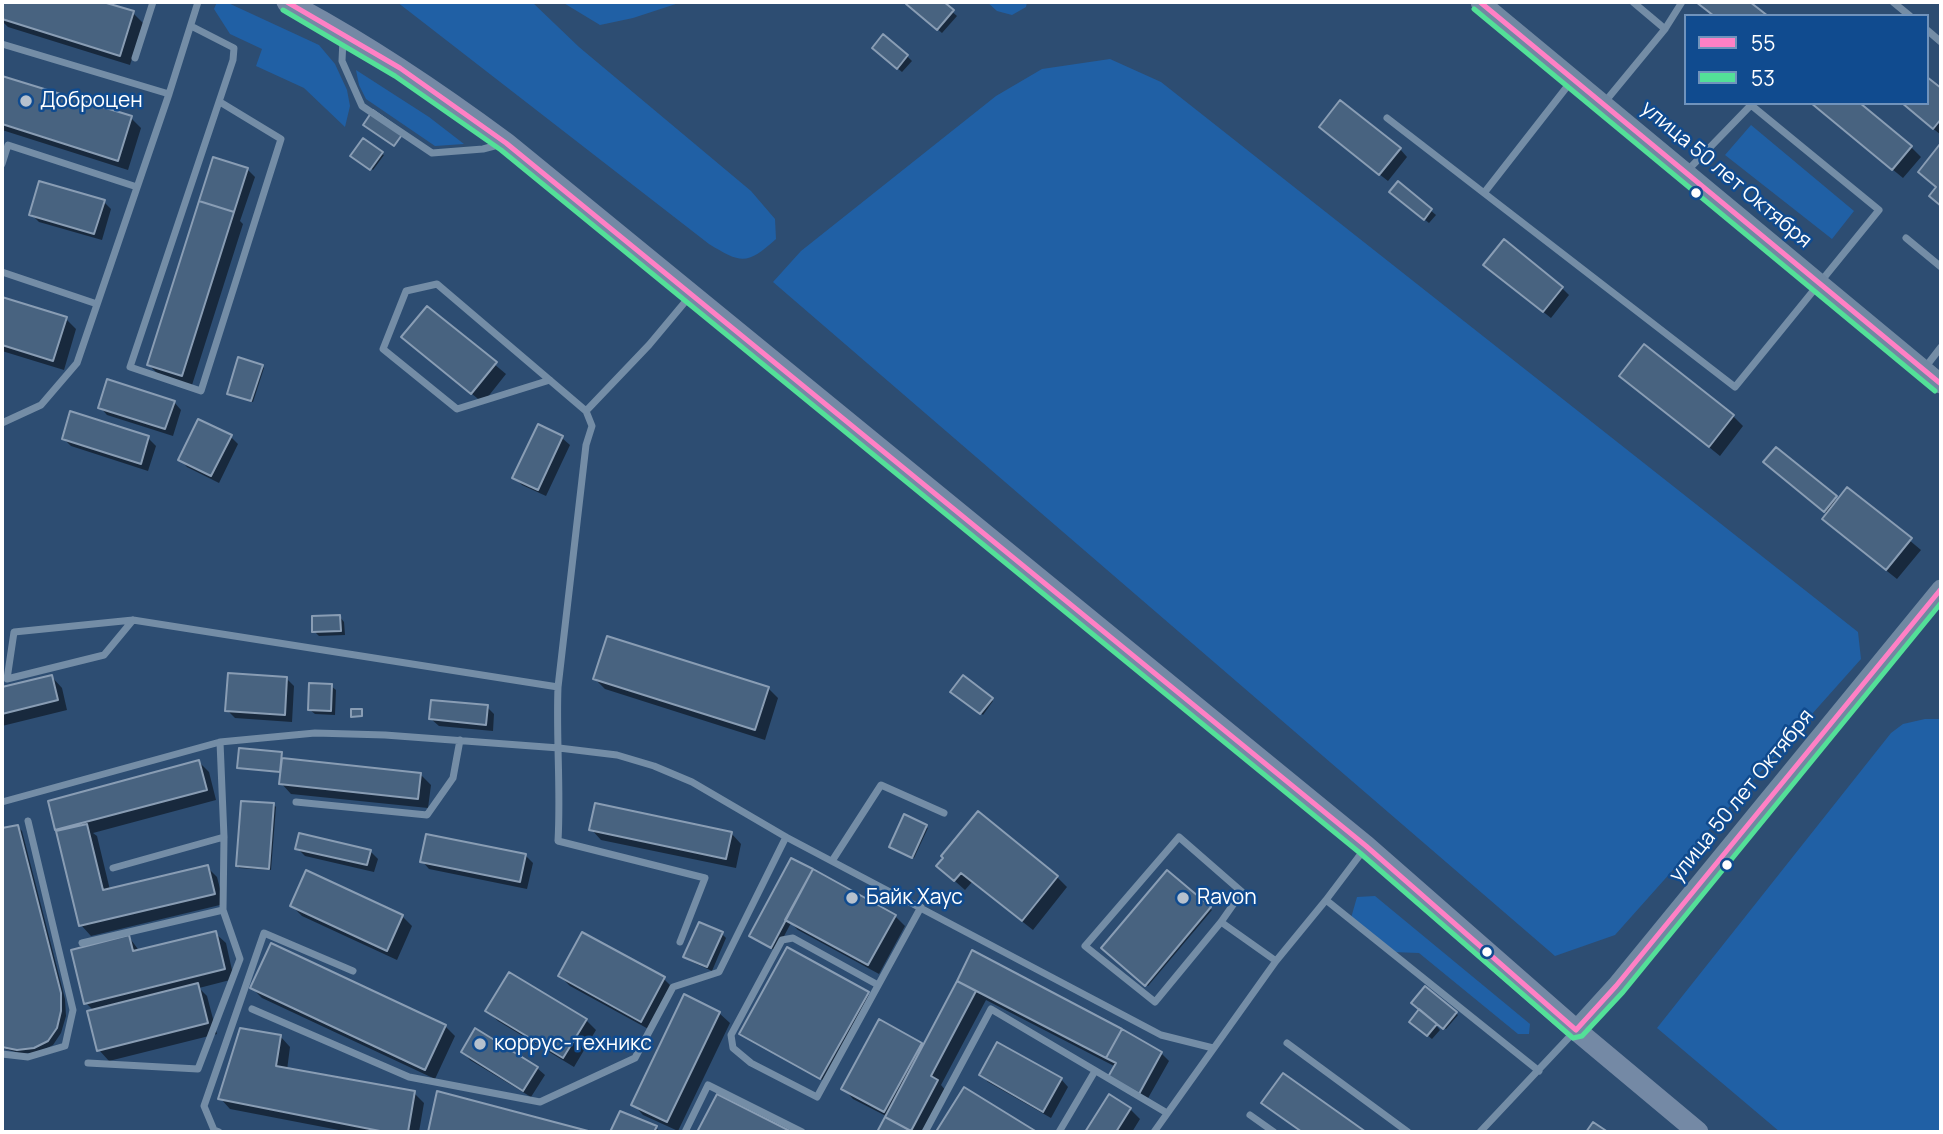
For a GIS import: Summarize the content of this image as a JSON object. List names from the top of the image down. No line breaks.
{"streets":{"main road":["улица 50 лет Октября"]},"places":["Доброцен","Байк Хаус","Ravon","коррус-техникс"],"lines":["transit line 55","transit line 53"],"legend":["55","53"]}
